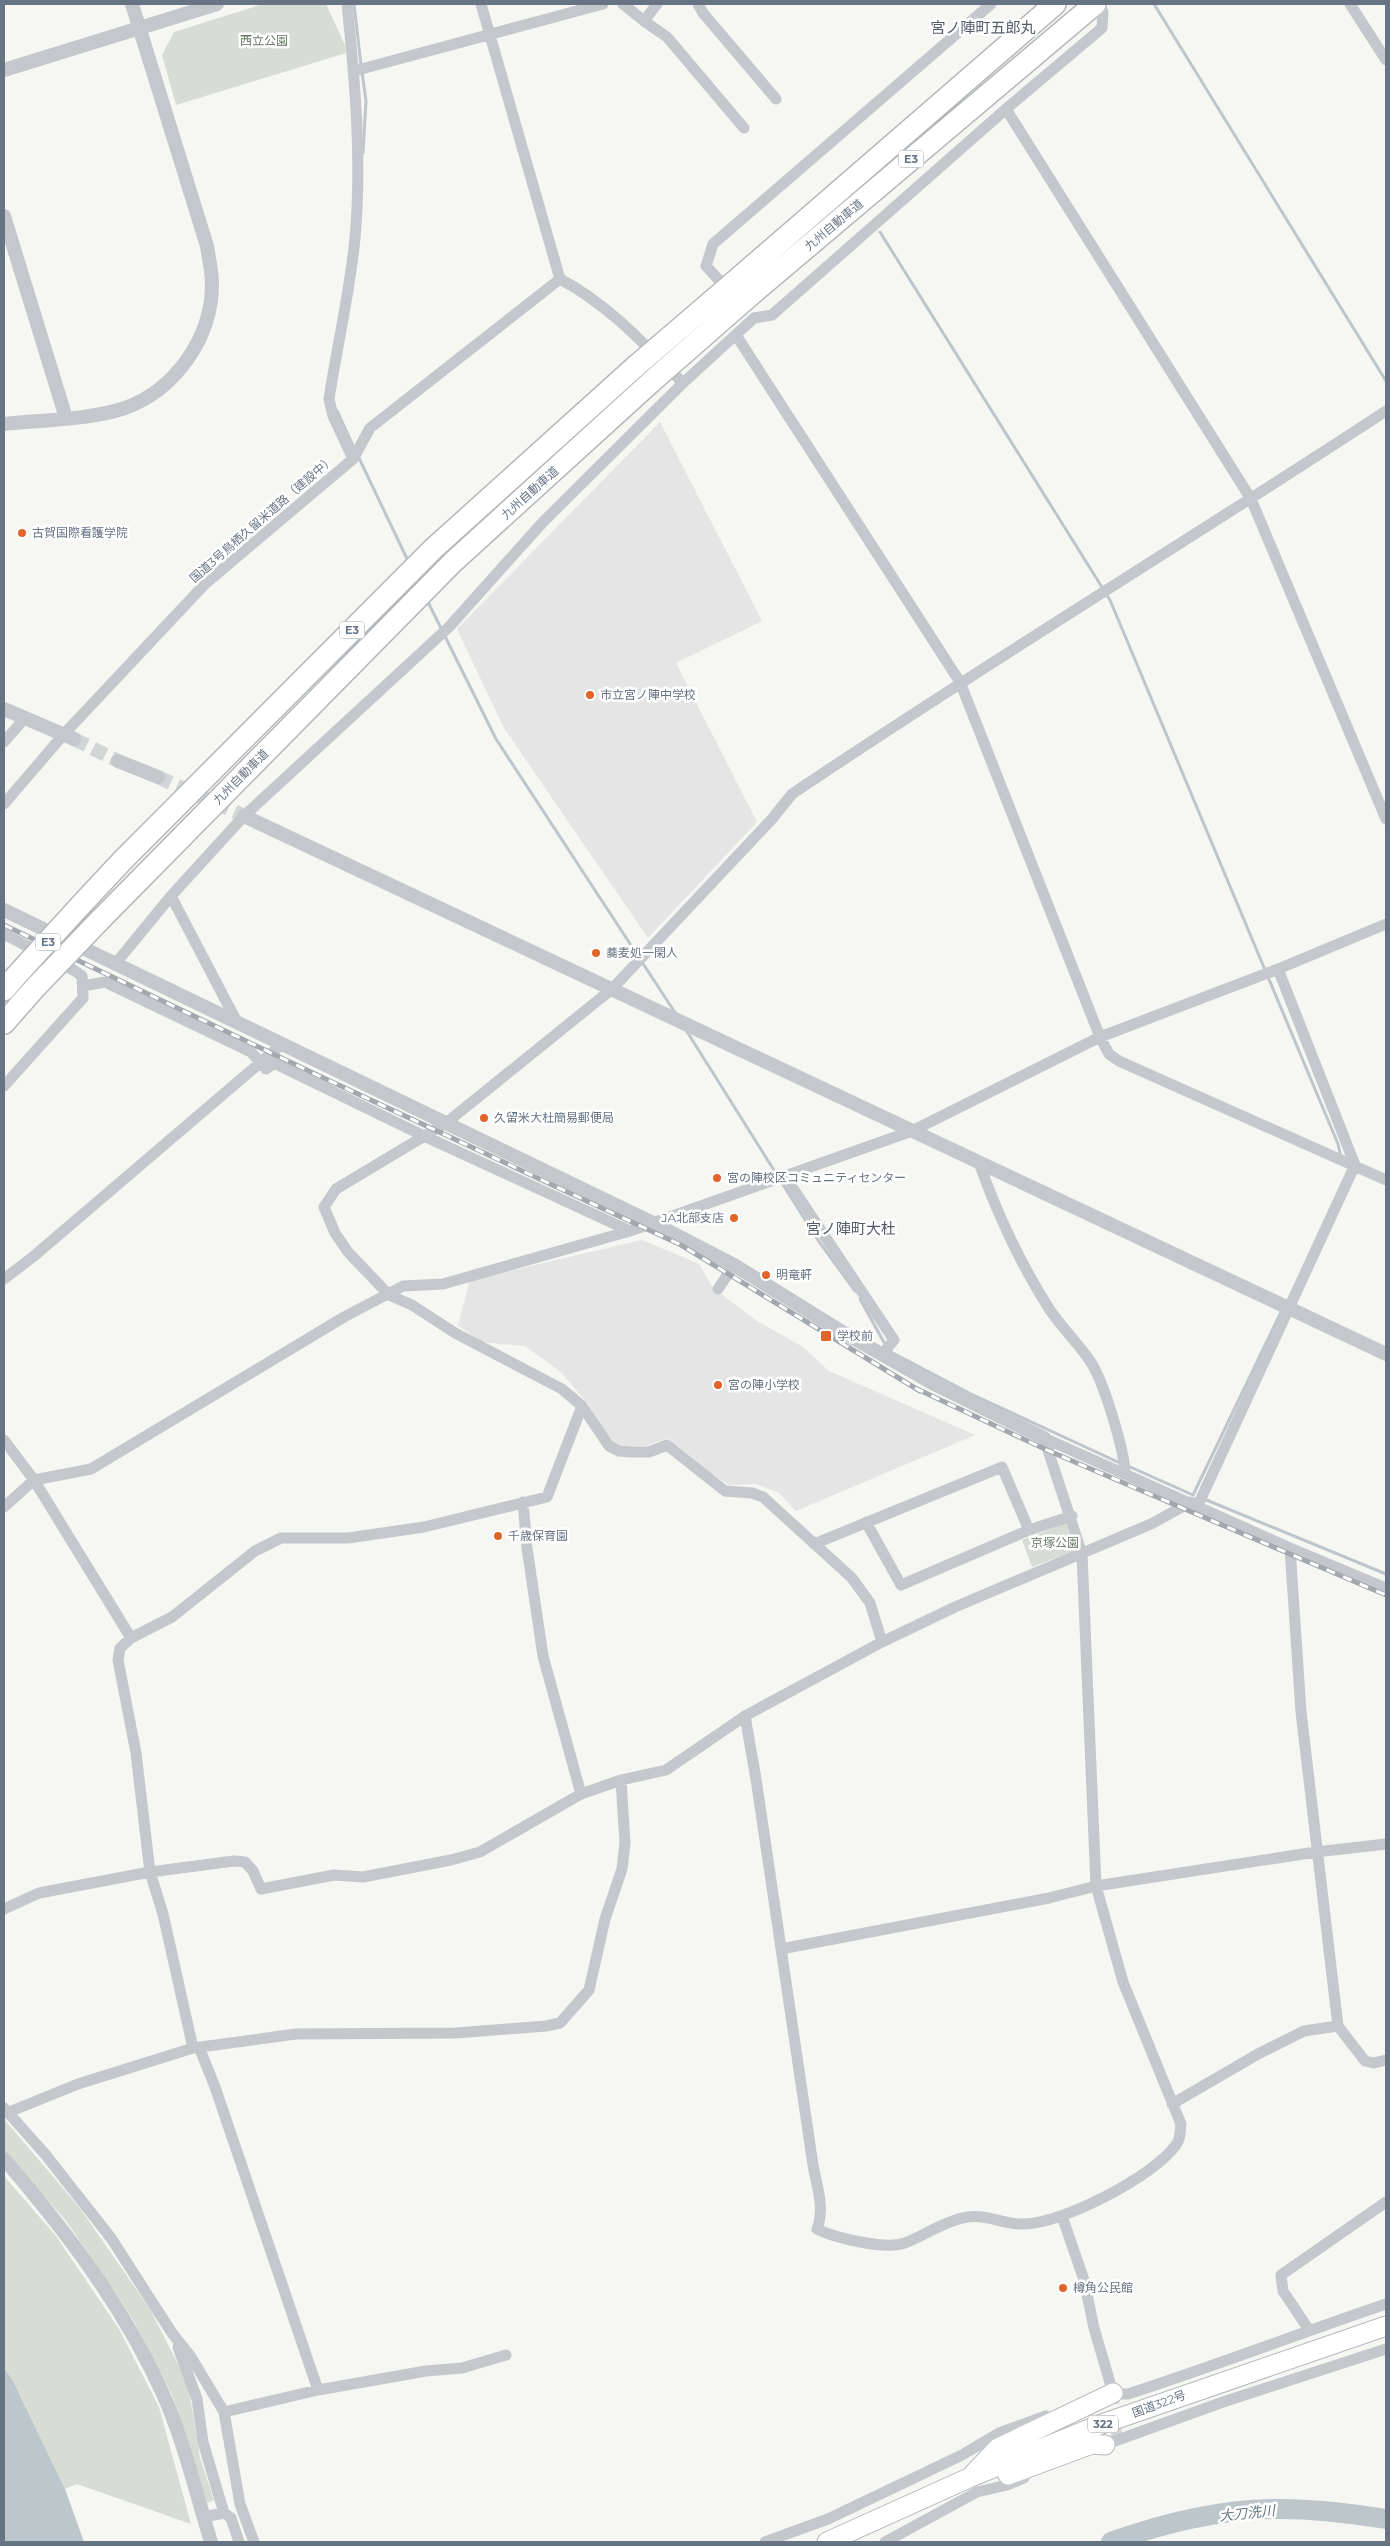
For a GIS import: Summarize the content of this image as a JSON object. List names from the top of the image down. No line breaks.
{"streets":{"highway":["E3","九州自動車道","国道322号","322"],"street":["国道3号鳥栖久留米道路（建設中）"]},"districts":["宮ノ陣町五郎丸","宮ノ陣町大杜"],"water":["大刀洗川"],"parks":["西立公園","京塚公園"],"places":{"other":["古賀国際看護学院","市立宮ノ陣中学校","蕎麦処一閑人","久留米大杜簡易郵便局","宮の陣校区コミュニティセンター","JA北部支店","明竜軒","宮の陣小学校","千歳保育園","樽角公民館"],"transit":["学校前"]}}
